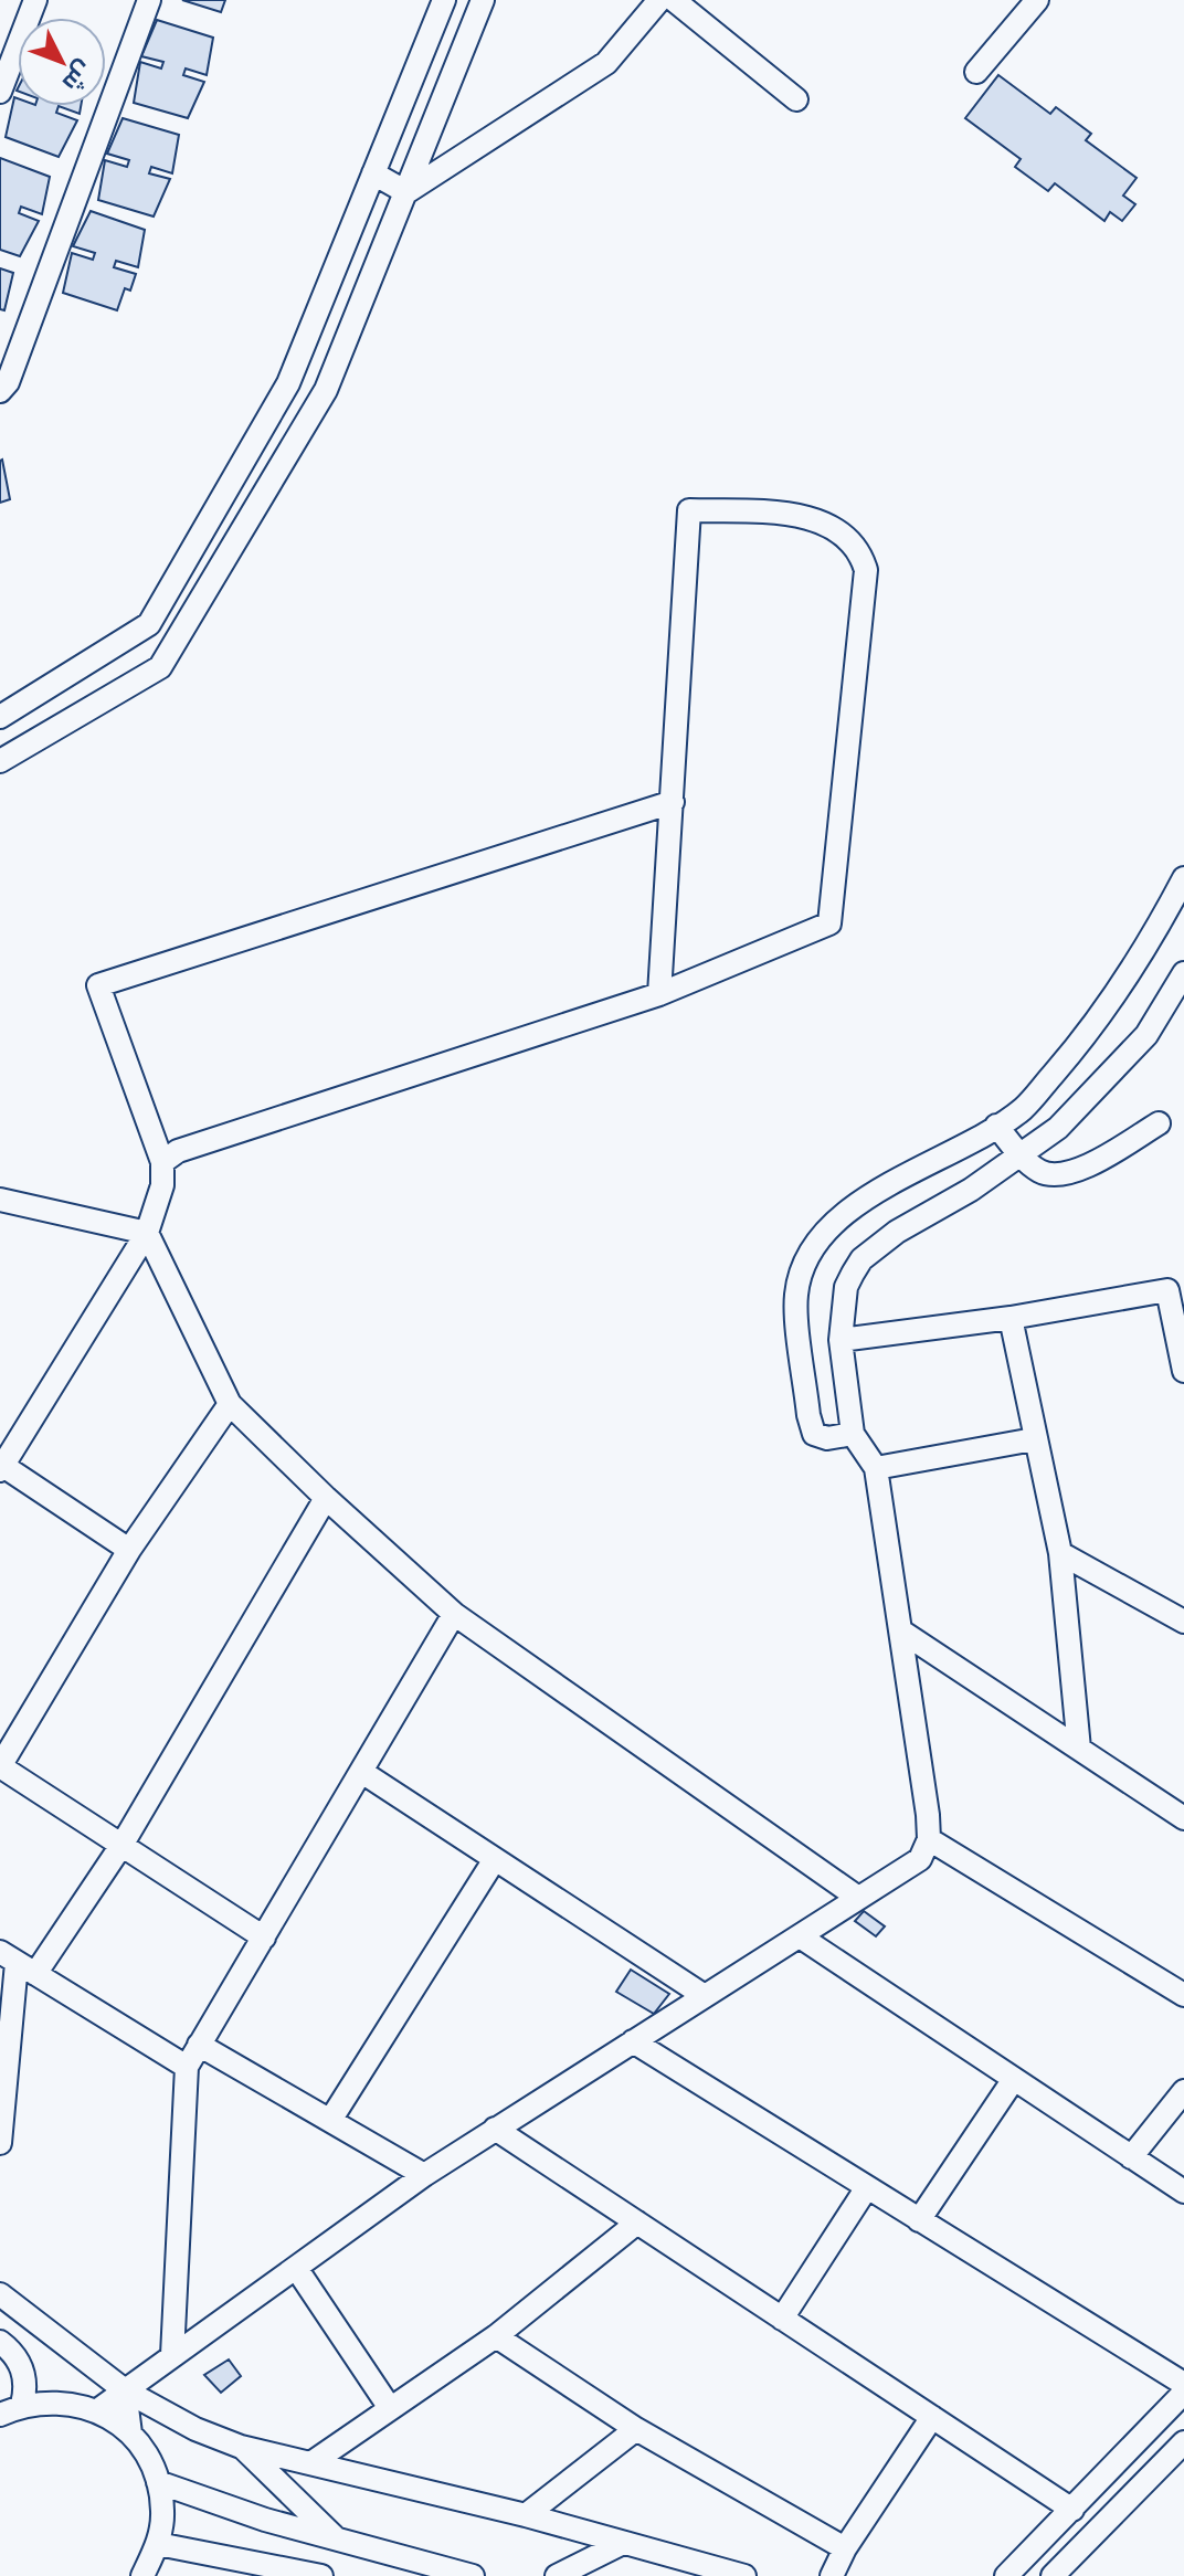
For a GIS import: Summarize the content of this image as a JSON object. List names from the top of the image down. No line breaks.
{"north":"bottom right"}
